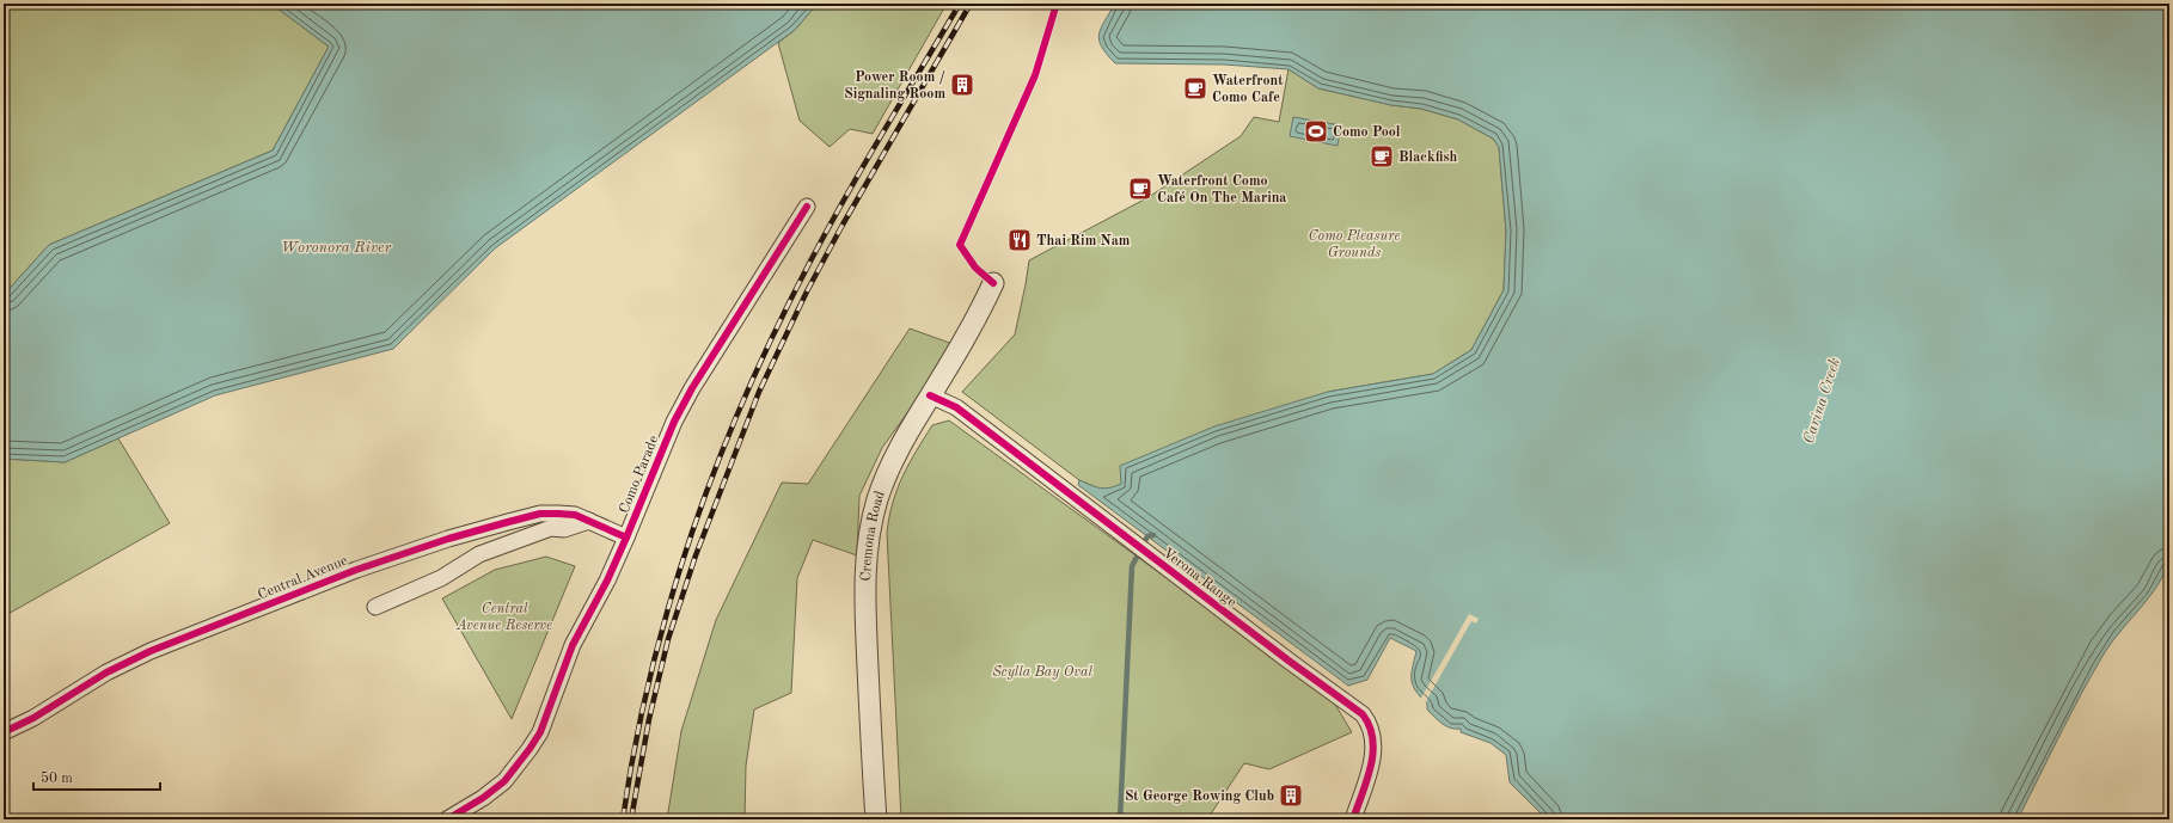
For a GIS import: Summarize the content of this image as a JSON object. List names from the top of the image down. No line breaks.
{"streets":{"street":["Como Parade","Cremona Road","Central Avenue","Verona Range"]},"crossings":[["Como Parade","Central Avenue"],["Cremona Road","Verona Range"]],"water":["Woronora River","Carina Creek"],"parks":["Como Pleasure Grounds","Central Avenue Reserve","Scylla Bay Oval"],"places":{"building":["Power Room / Signaling Room","St George Rowing Club"],"cafe":["Waterfront Como Cafe","Blackfish","Waterfront Como Café On The Marina"],"sports":["Como Pool"],"restaurant":["Thai Rim Nam"]},"scale_bar":"50 m"}
